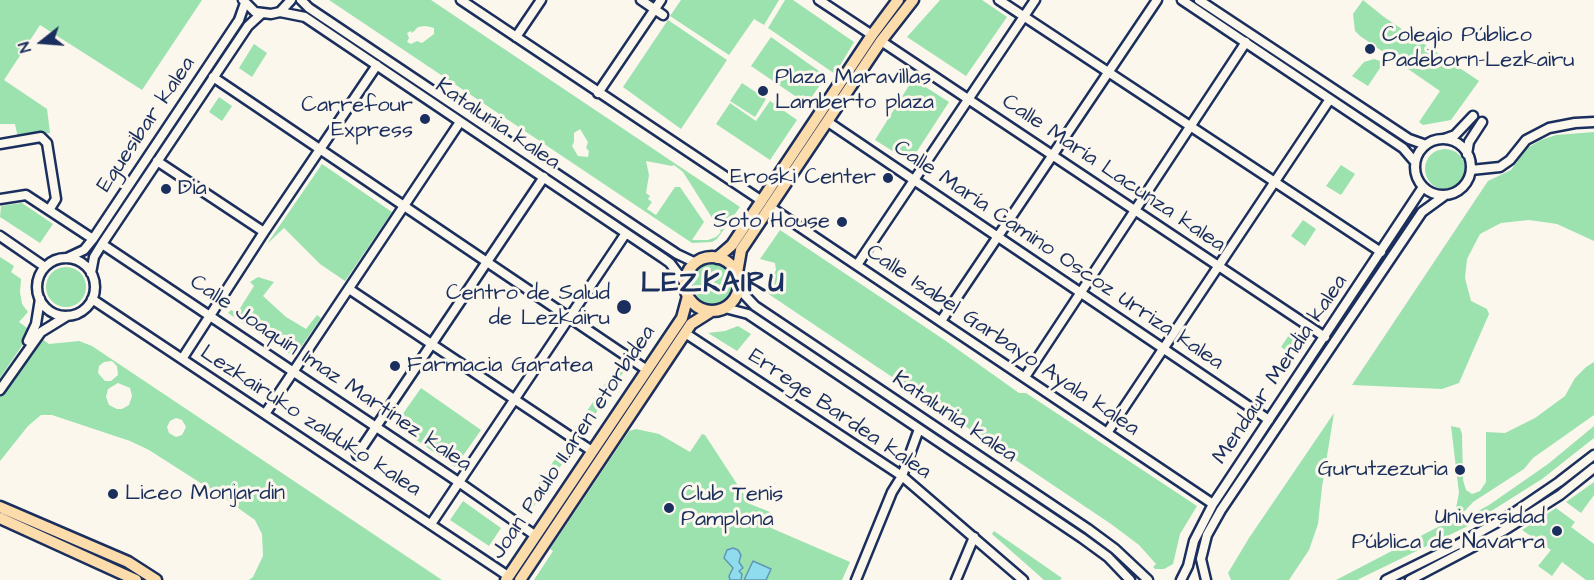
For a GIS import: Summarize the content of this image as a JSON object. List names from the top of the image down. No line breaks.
{"streets":{"main road":["Joan Paulo II.aren etorbidea"],"street":["Eguesibar kalea","Katalunia kalea","Calle María Lacunza kalea","Calle María Camino Oscoz Urriza kalea","Calle Isabel Garbayo Ayala kalea","Mendaur Mendia kalea","Calle Joaquín Imaz Martínez kalea","Errege Bardea kalea","Lezkairuko zalduko kalea"]},"crossings":[["Eguesibar kalea","Calle Joaquín Imaz Martínez kalea"],["Eguesibar kalea","Lezkairuko zalduko kalea"],["Katalunia kalea","Joan Paulo II.aren etorbidea"],["Calle María Lacunza kalea","Mendaur Mendia kalea"],["Calle María Camino Oscoz Urriza kalea","Mendaur Mendia kalea"],["Calle Isabel Garbayo Ayala kalea","Mendaur Mendia kalea"],["Calle Joaquín Imaz Martínez kalea","Joan Paulo II.aren etorbidea"],["Errege Bardea kalea","Joan Paulo II.aren etorbidea"],["Lezkairuko zalduko kalea","Joan Paulo II.aren etorbidea"]],"districts":["LEZKAIRU"],"places":["Colegio Público Padeborn-Lezkairu","Plaza Maravillas Lamberto plaza","Carrefour Express","Eroski Center","Dia","Soto House","Centro de Salud de Lezkairu","Farmacia Garatea","Gurutzezuria","Liceo Monjardin","Club Tenis Pamplona","Universidad Pública de Navarra"],"north":"left"}
